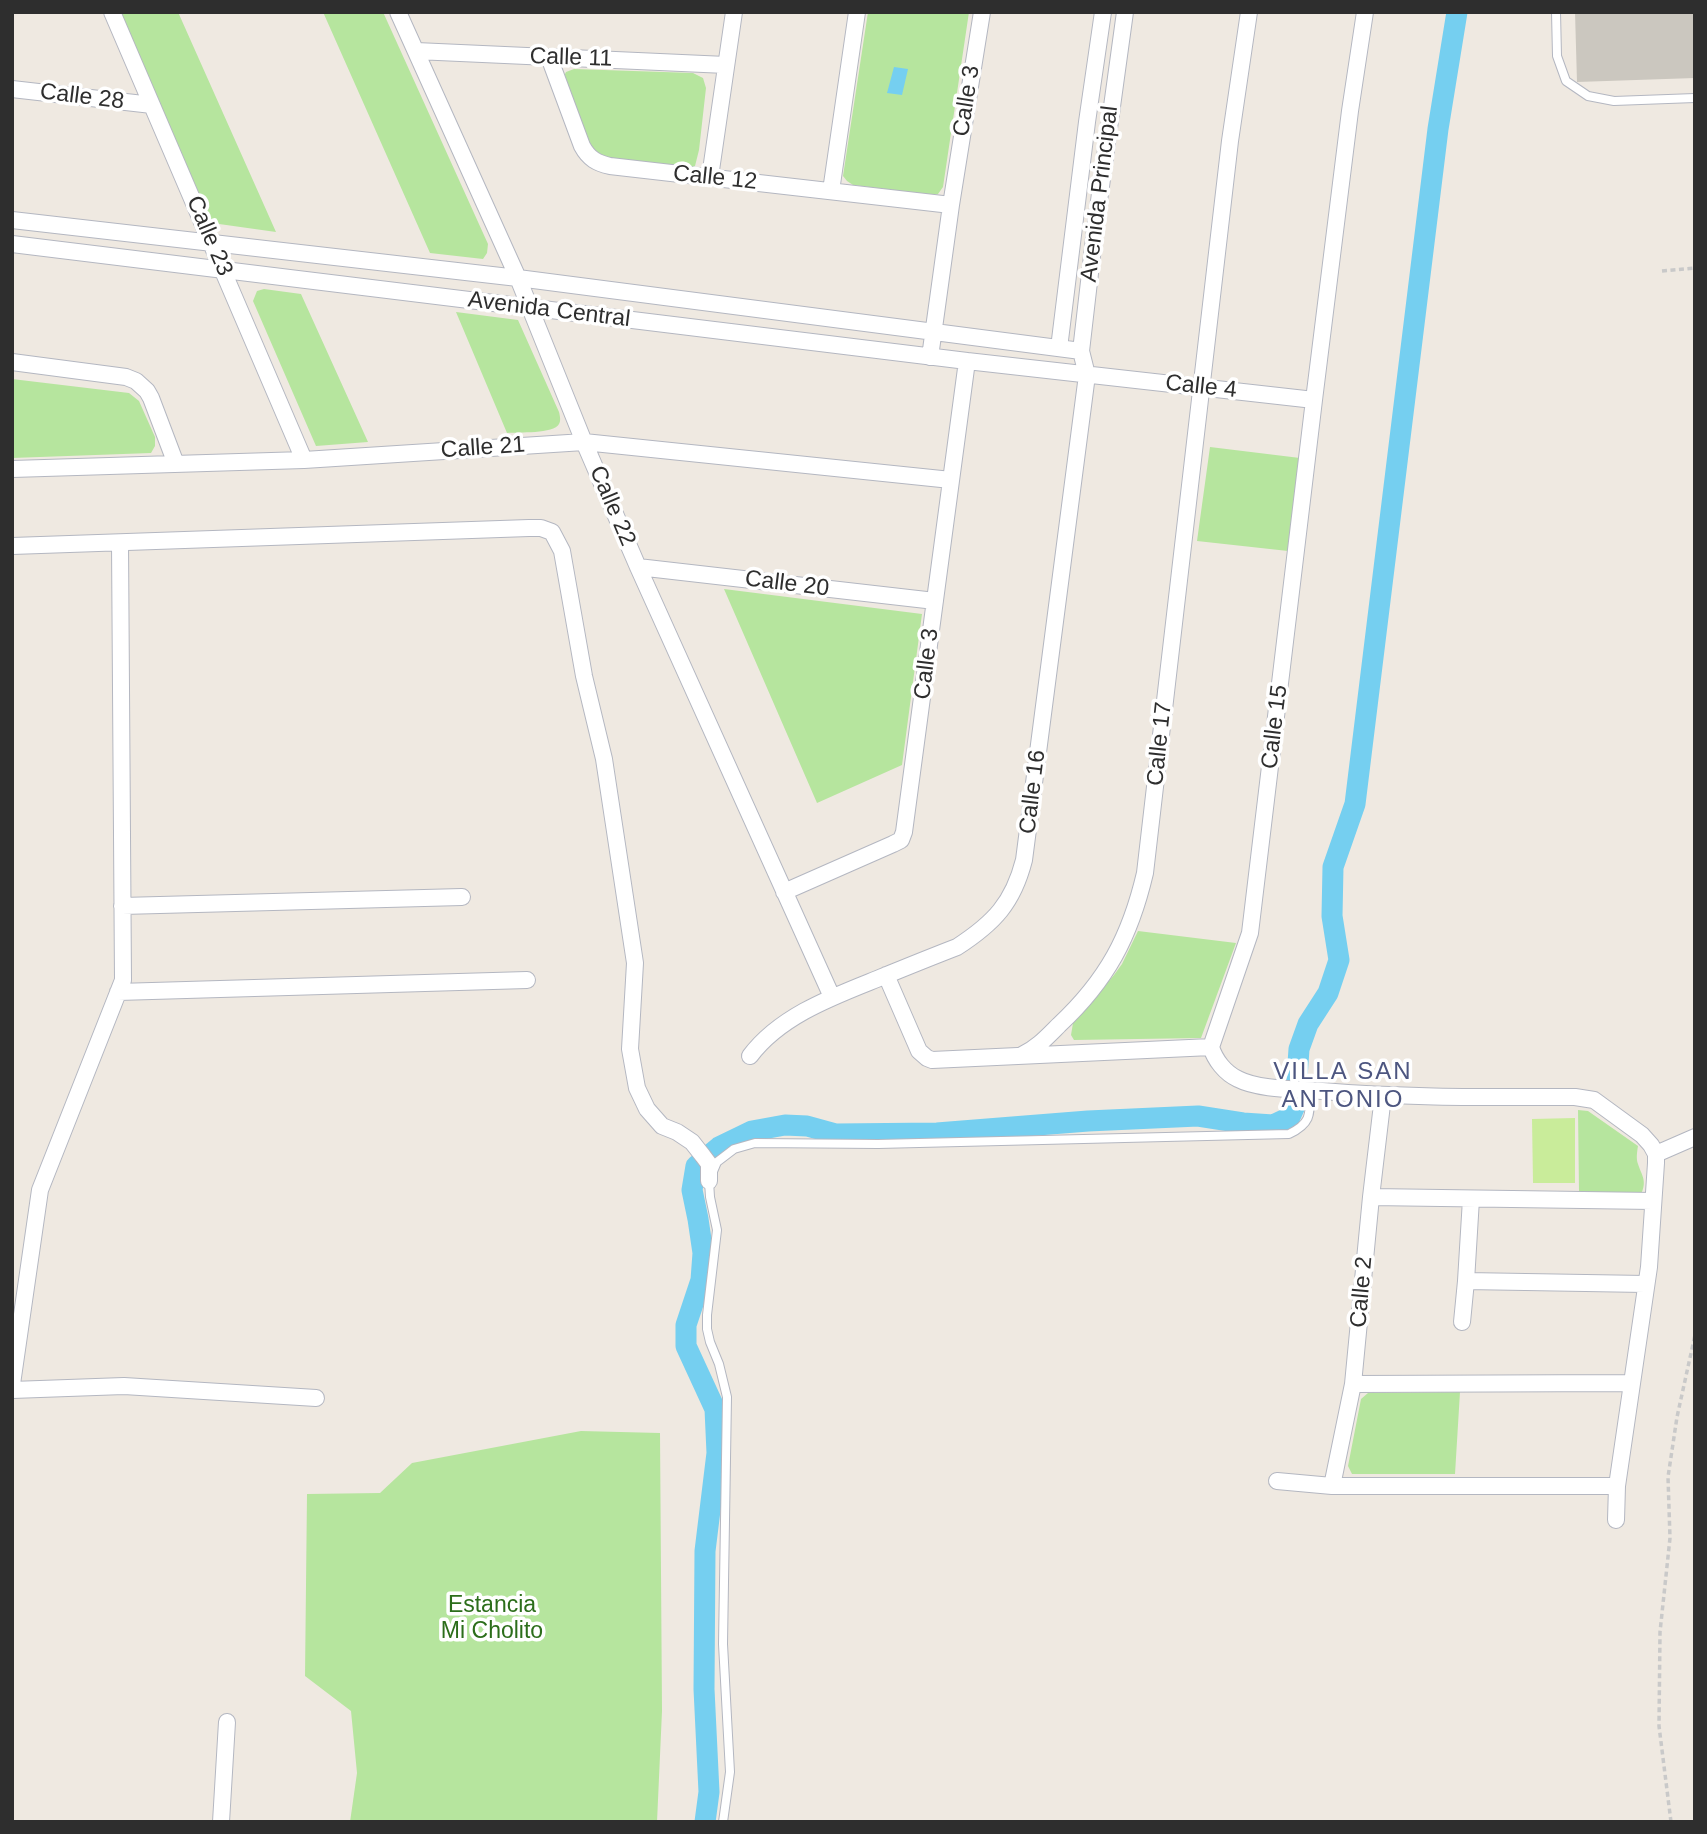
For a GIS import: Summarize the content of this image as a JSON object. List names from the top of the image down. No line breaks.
{"streets":{"street":["Calle 11","Calle 28","Calle 3","Calle 12","Avenida Principal","Calle 23","Avenida Central","Calle 4","Calle 21","Calle 22","Calle 20","Calle 15","Calle 17","Calle 16","Calle 2"]},"crossings":[["Calle 11","Calle 12"],["Calle 11","Calle 22"],["Calle 28","Calle 23"],["Calle 3","Calle 12"],["Calle 3","Avenida Central"],["Calle 3","Calle 21"],["Calle 3","Calle 22"],["Calle 3","Calle 20"],["Avenida Principal","Avenida Central"],["Avenida Principal","Calle 4"],["Avenida Principal","Calle 16"],["Calle 23","Avenida Central"],["Calle 23","Calle 21"],["Avenida Central","Calle 4"],["Avenida Central","Calle 22"],["Avenida Central","Calle 16"],["Calle 4","Calle 15"],["Calle 4","Calle 17"],["Calle 4","Calle 16"],["Calle 21","Calle 22"],["Calle 22","Calle 20"],["Calle 22","Calle 16"]],"districts":["VILLA SAN ANTONIO"],"parks":["Estancia Mi Cholito"]}
